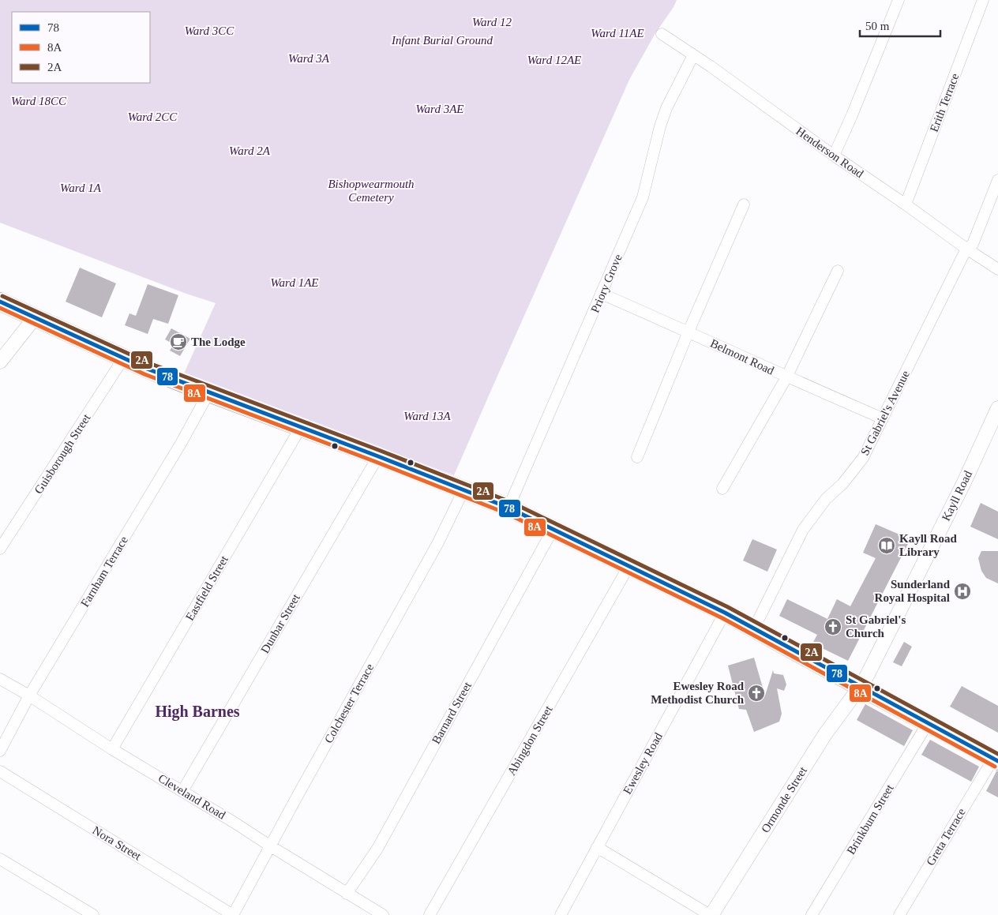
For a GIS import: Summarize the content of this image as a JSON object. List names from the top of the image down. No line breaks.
{"streets":{"street":["Erith Terrace","Henderson Road","Priory Grove","Belmont Road","St Gabriel's Avenue","Guisborough Street","Kayll Road","Farnham Terrace","Eastfield Street","Dunbar Street","Colchester Terrace","Barnard Street","Abingdon Street","Ewesley Road","Cleveland Road","Ormonde Street","Brinkburn Street","Greta Terrace","Nora Street"]},"crossings":[["Erith Terrace","Henderson Road"],["Henderson Road","Priory Grove"],["Henderson Road","St Gabriel's Avenue"],["Priory Grove","Belmont Road"],["Belmont Road","St Gabriel's Avenue"],["Kayll Road","Ormonde Street"],["Farnham Terrace","Cleveland Road"],["Eastfield Street","Cleveland Road"],["Dunbar Street","Cleveland Road"],["Colchester Terrace","Cleveland Road"],["Colchester Terrace","Nora Street"],["Barnard Street","Cleveland Road"]],"districts":["High Barnes"],"parks":["Ward 12","Ward 3CC","Ward 11AE","Infant Burial Ground","Ward 3A","Ward 12AE","Ward 18CC","Ward 3AE","Ward 2CC","Ward 2A","Bishopwearmouth Cemetery","Ward 1A","Ward 1AE","Ward 13A"],"places":{"cafe":["The Lodge"],"library":["Kayll Road Library"],"hospital":["Sunderland Royal Hospital"],"church":["St Gabriel's Church","Ewesley Road Methodist Church"]},"lines":["transit line 2A","transit line 78","transit line 8A"],"legend":["78","8A","2A"],"scale_bar":"50 m"}
